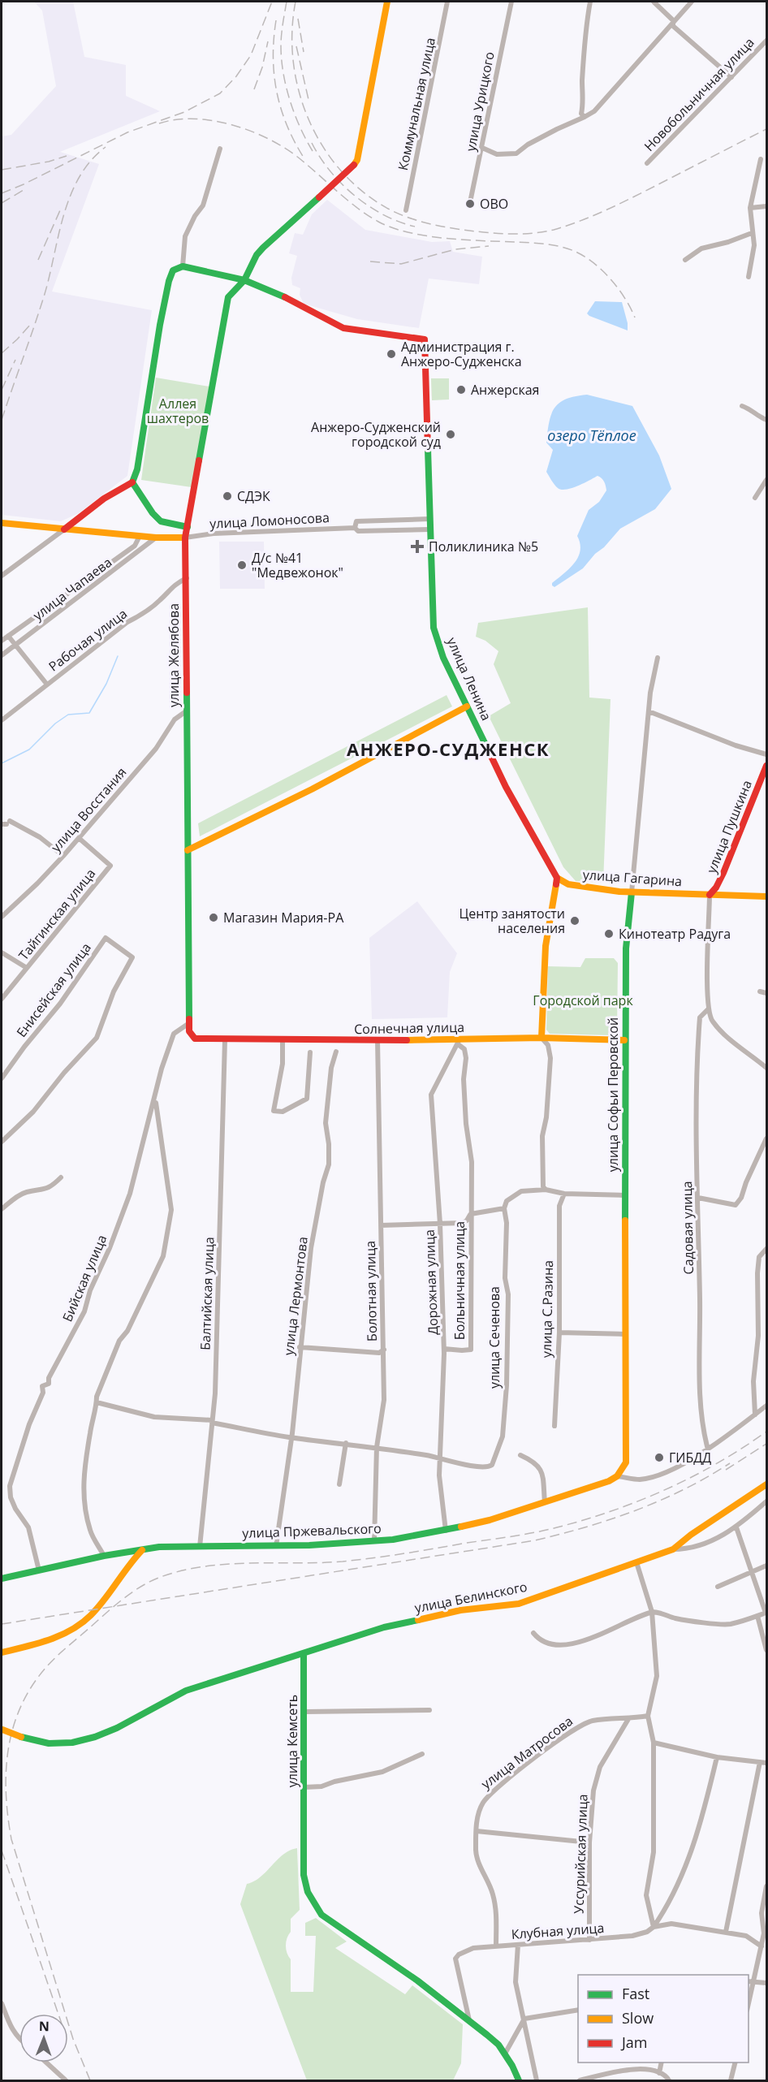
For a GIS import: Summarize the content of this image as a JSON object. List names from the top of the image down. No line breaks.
{"streets":{"main road":["улица Желябова","улица Ленина","улица Пушкина","улица Гагарина","Солнечная улица","улица Софьи Перовской","улица Пржевальского","улица Белинского","улица Кемсеть"],"street":["Новобольничная улица","улица Урицкого","Коммунальная улица","улица Ломоносова","улица Чапаева","Рабочая улица","улица Восстания","Тайгинская улица","Енисейская улица","Садовая улица","Бийская улица","Больничная улица","Дорожная улица","Болотная улица","Балтийская улица","улица Лермонтова","улица С.Разина","улица Сеченова","улица Матросова","Уссурийская улица","Клубная улица"]},"crossings":[["улица Ломоносова","улица Желябова"],["улица Ломоносова","улица Ленина"],["Рабочая улица","улица Желябова"],["улица Желябова","улица Ленина"],["улица Желябова","улица Восстания"],["улица Желябова","Солнечная улица"],["улица Желябова","Бийская улица"],["улица Ленина","улица Гагарина"],["улица Восстания","Тайгинская улица"],["улица Пушкина","улица Гагарина"],["улица Гагарина","улица Софьи Перовской"],["Солнечная улица","улица Софьи Перовской"],["Солнечная улица","Дорожная улица"],["Солнечная улица","Болотная улица"],["Солнечная улица","Балтийская улица"],["улица Софьи Перовской","улица Пржевальского"],["Бийская улица","улица Пржевальского"],["Больничная улица","Дорожная улица"],["Дорожная улица","улица Сеченова"],["Дорожная улица","улица Пржевальского"],["Болотная улица","улица Пржевальского"],["Балтийская улица","улица Пржевальского"],["улица Лермонтова","улица Пржевальского"],["улица Белинского","улица Кемсеть"],["улица Кемсеть","Клубная улица"],["улица Матросова","Уссурийская улица"],["улица Матросова","Клубная улица"],["Уссурийская улица","Клубная улица"]],"districts":["АНЖЕРО-СУДЖЕНСК"],"water":["озеро Тёплое"],"parks":["Аллея шахтеров","Городской парк"],"places":{"other":["ОВО","Администрация г. Анжеро-Судженска","Анжерская","Анжеро-Судженский городской суд","СДЭК","Д/с №41 \"Медвежонок\"","Магазин Мария-РА","Центр занятости населения","Кинотеатр Радуга","ГИБДД"],"health":["Поликлиника №5"]},"legend":["Fast","Slow","Jam"],"north":"top"}
